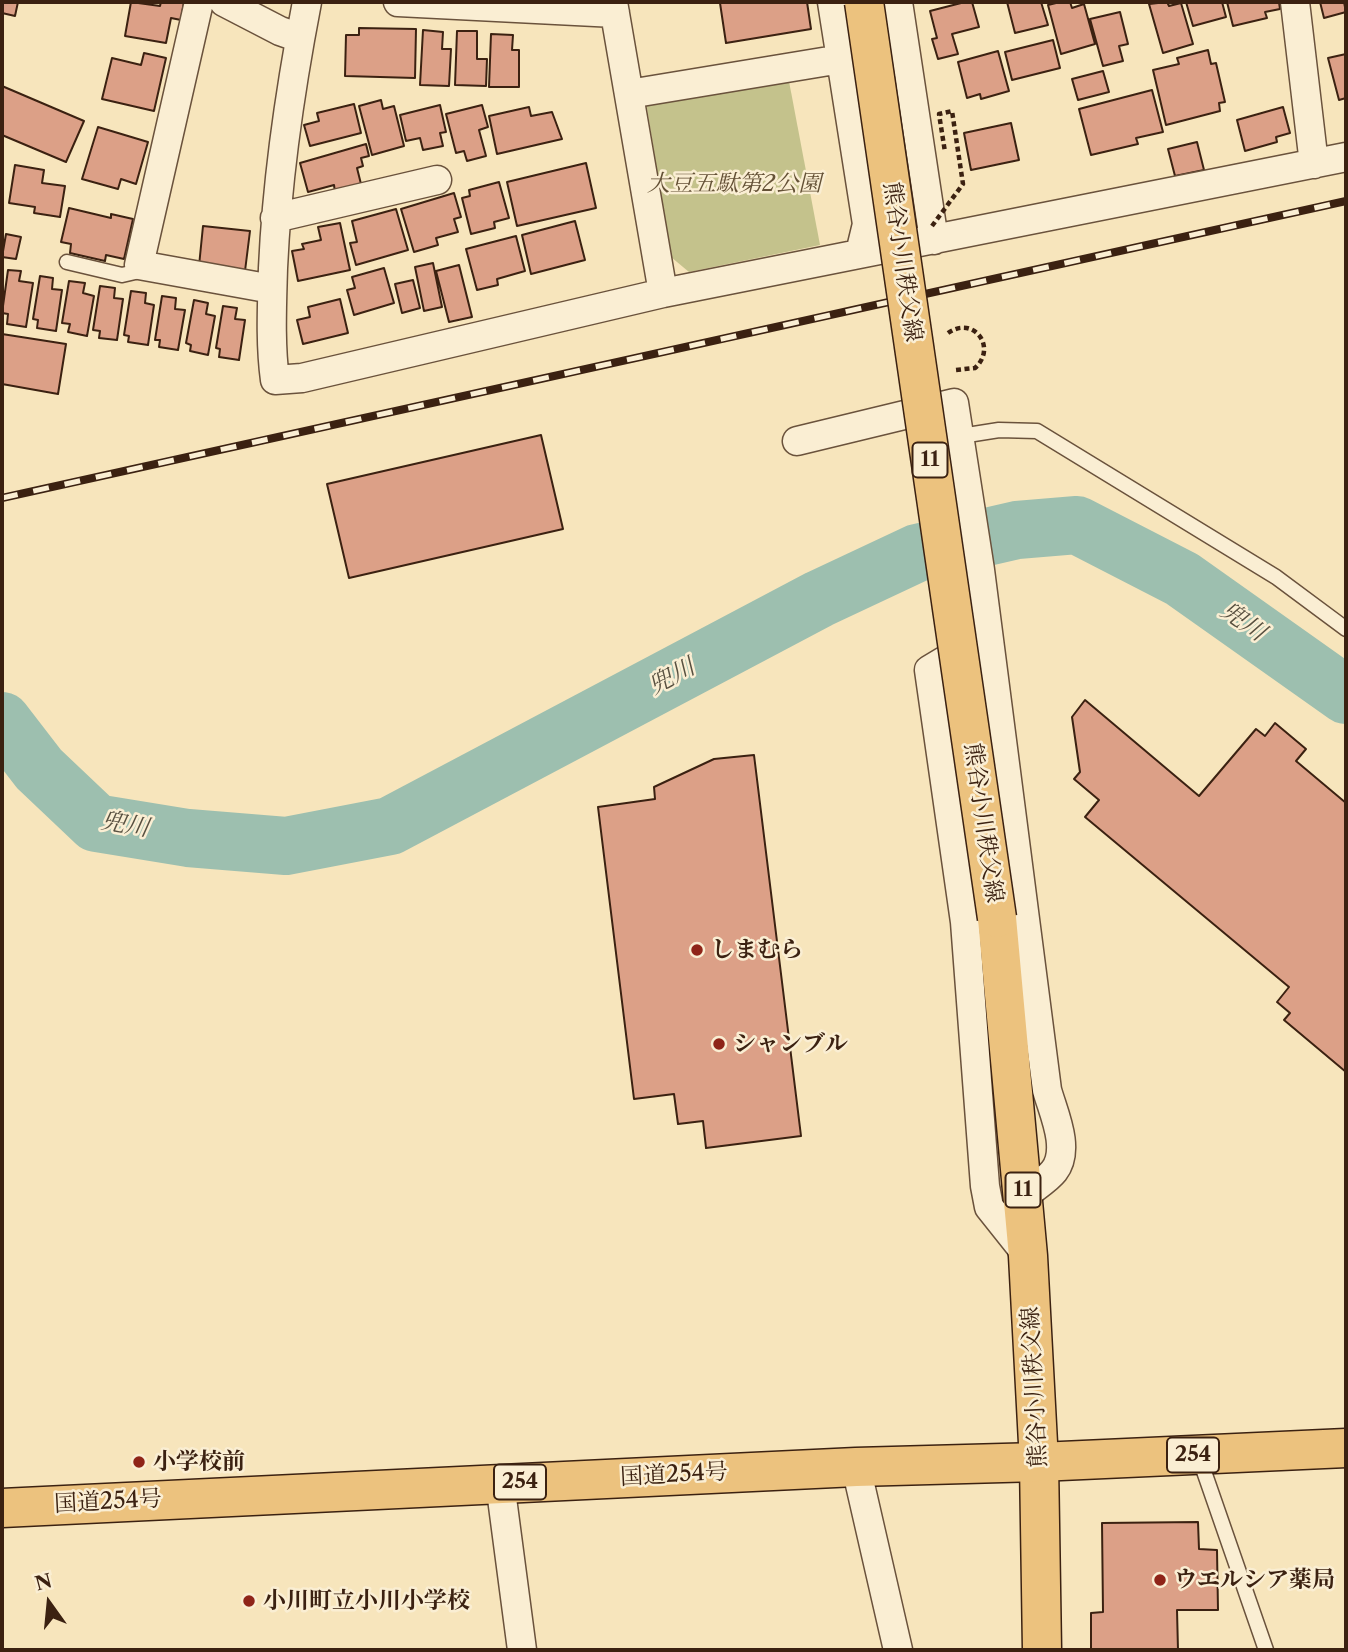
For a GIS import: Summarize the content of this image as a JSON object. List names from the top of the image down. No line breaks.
{"streets":{"main road":["熊谷小川秩父線","11","254","国道254号"]},"crossings":[["熊谷小川秩父線","国道254号"]],"water":["兜川"],"parks":["大豆五駄第2公園"],"places":["しまむら","シャンブル","小学校前","ウエルシア薬局","小川町立小川小学校"],"north":"top"}
